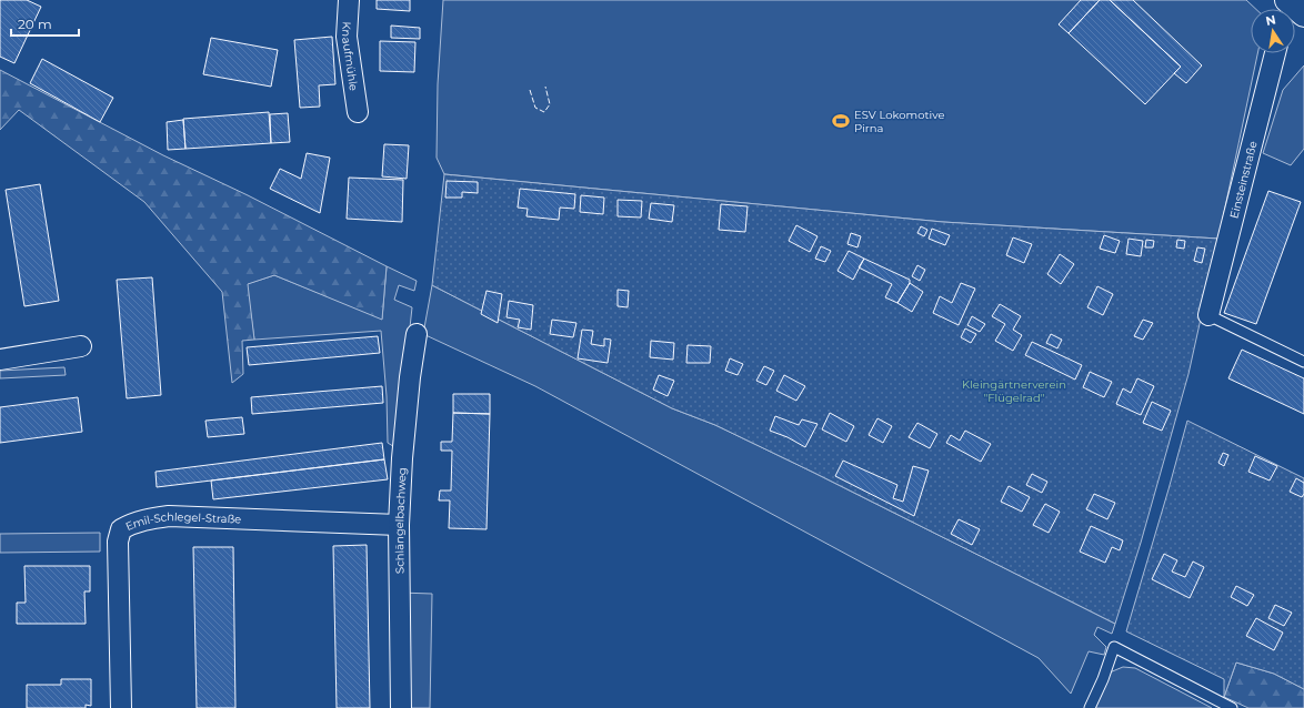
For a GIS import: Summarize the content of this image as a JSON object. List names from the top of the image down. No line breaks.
{"streets":{"street":["Knaufmühle","Einsteinstraße","Schlängelbachweg","Emil-Schlegel-Straße"]},"crossings":[["Schlängelbachweg","Emil-Schlegel-Straße"]],"parks":["Kleingärtnerverein \"Flügelrad\""],"places":{"sports":["ESV Lokomotive Pirna"]},"scale_bar":"20 m","north":"top"}
